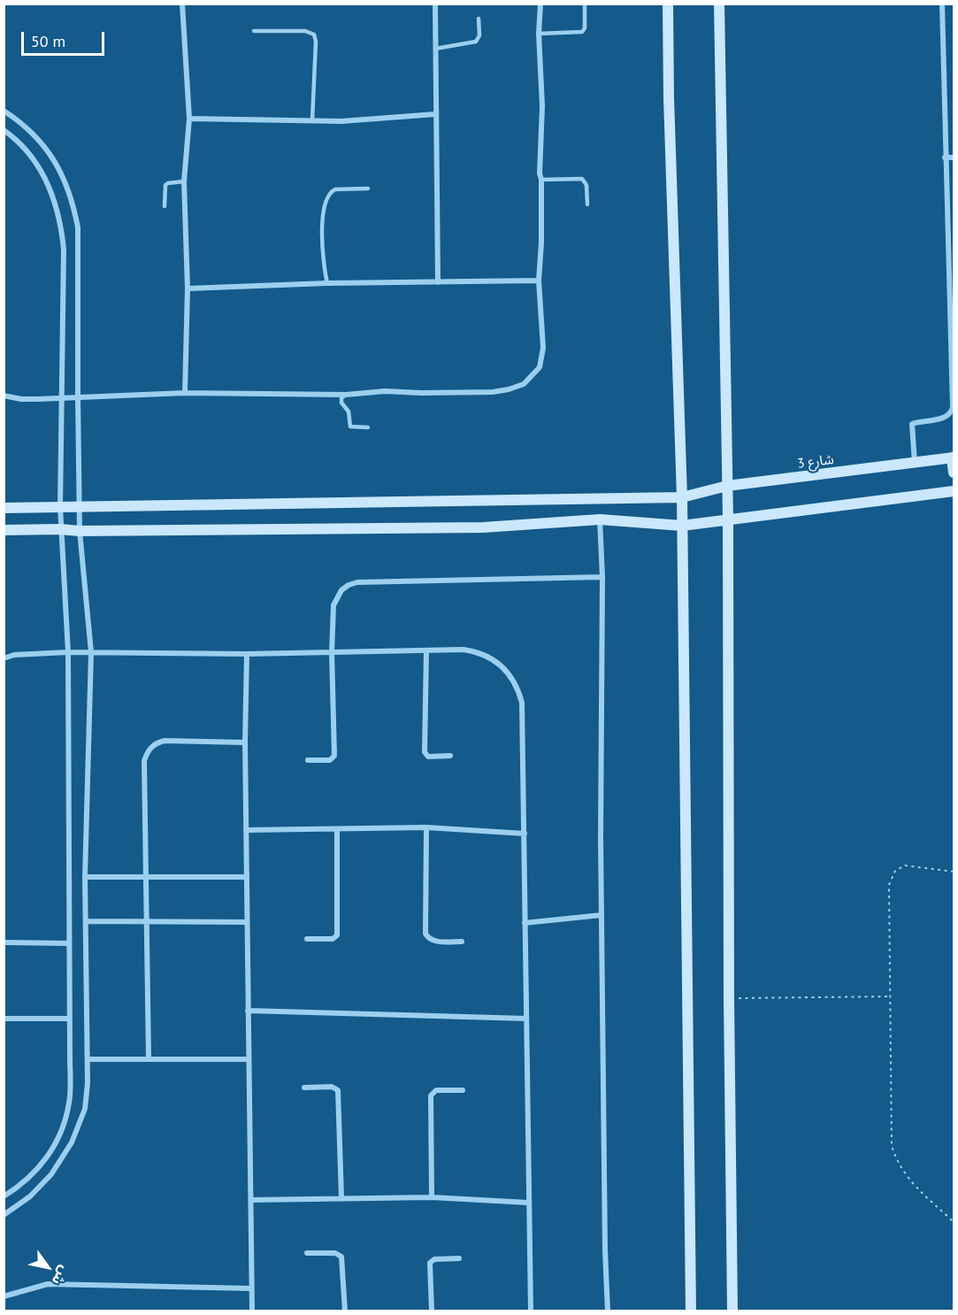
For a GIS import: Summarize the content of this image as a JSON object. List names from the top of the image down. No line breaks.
{"streets":{"street":["شارع 3"]},"scale_bar":"50 m","north":"bottom right"}
